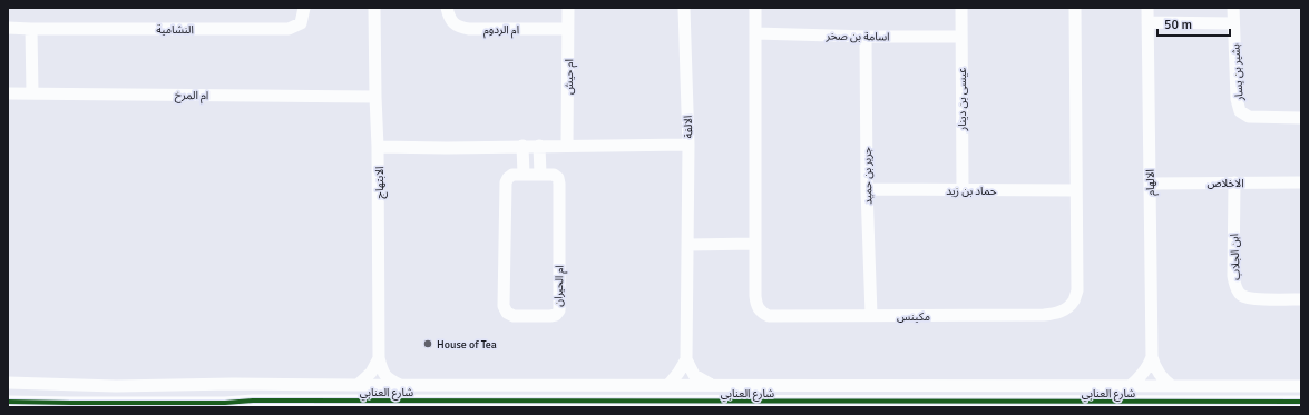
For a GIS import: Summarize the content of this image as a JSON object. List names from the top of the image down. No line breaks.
{"streets":{"street":["النشامية","ام الردوم","اسامة بن صخر","بشير بن يسار","ام حيش","ام المرخ","عيسى بن دينار","الالفة","جرير بن حميد","الابتهاج","الالهام","الاخلاص","حماد بن زيد","ابن الجلاب","ام الحيران","مكينس","شارع العنابي"]},"crossings":[["ام الردوم","ام حيش"],["اسامة بن صخر","عيسى بن دينار"],["اسامة بن صخر","جرير بن حميد"],["اسامة بن صخر","مكينس"],["ام المرخ","الابتهاج"],["عيسى بن دينار","حماد بن زيد"],["جرير بن حميد","حماد بن زيد"],["جرير بن حميد","مكينس"],["الابتهاج","شارع العنابي"],["الالهام","الاخلاص"],["الالهام","شارع العنابي"],["الاخلاص","ابن الجلاب"],["حماد بن زيد","مكينس"]],"places":["House of Tea"],"scale_bar":"50 m"}
